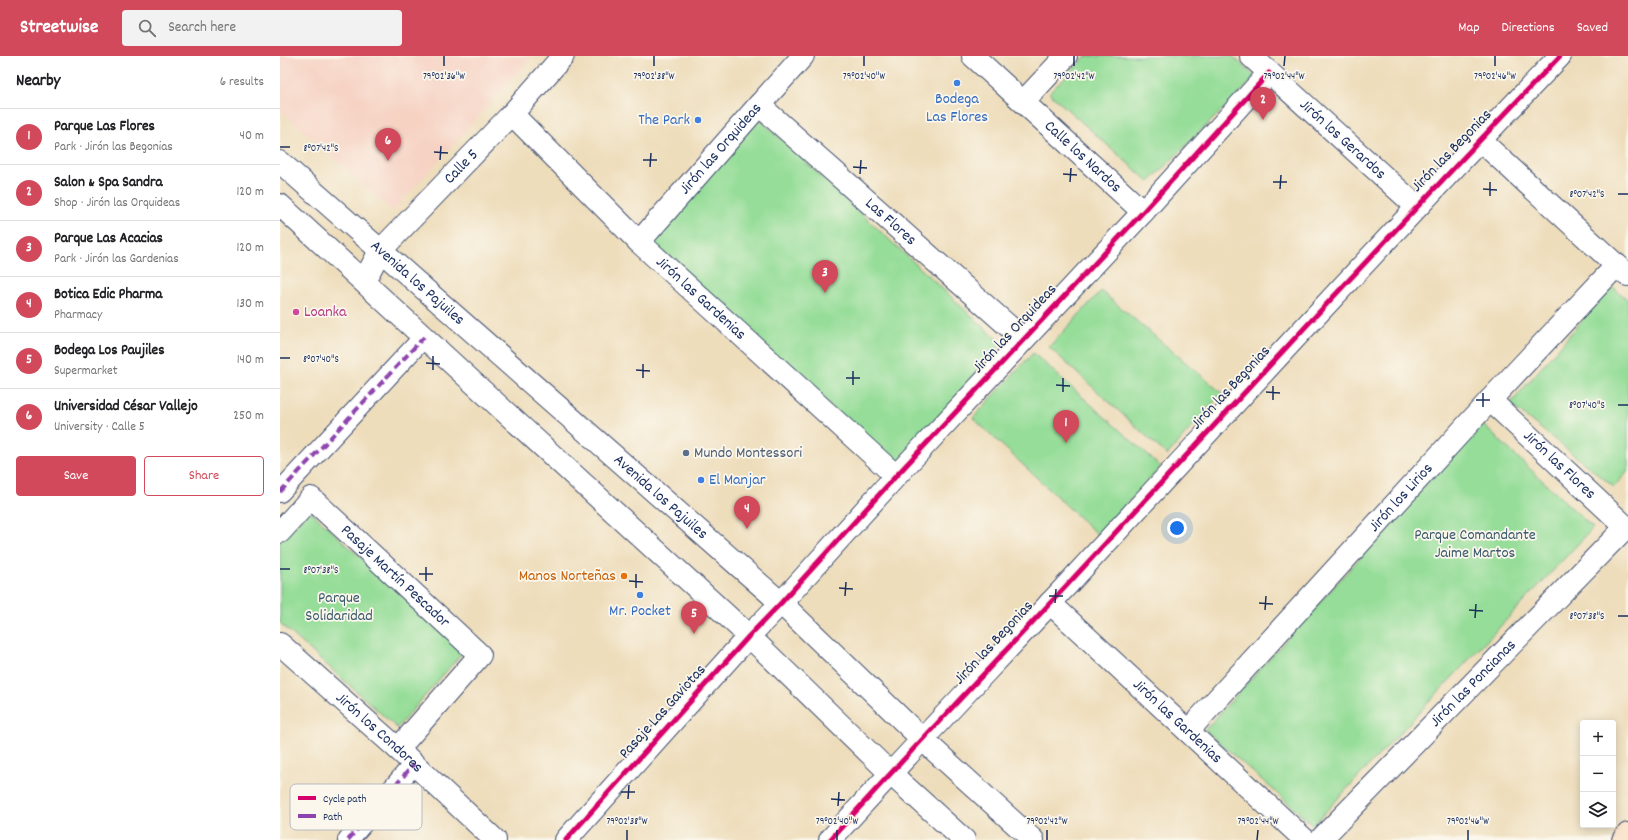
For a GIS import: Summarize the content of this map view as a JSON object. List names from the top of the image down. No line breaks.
{"streets":{"street":["Jirón los Gerardos","Jirón las Orquideas","Jirón las Begonias","Calle los Nardos","Calle 5","Las Flores","Avenida los Pajuiles","Jirón las Gardenias","Jirón las Flores","Jirón los Lirios","Pasaje Martín Pescador","Jirón las Poncianas","Pasaje Las Gaviotas","Jirón los Condores"]},"crossings":[["Jirón los Gerardos","Jirón las Orquideas"],["Jirón los Gerardos","Jirón las Begonias"],["Jirón las Orquideas","Calle los Nardos"],["Jirón las Orquideas","Las Flores"],["Jirón las Orquideas","Avenida los Pajuiles"],["Jirón las Orquideas","Jirón las Gardenias"],["Jirón las Orquideas","Pasaje Las Gaviotas"],["Jirón las Begonias","Avenida los Pajuiles"],["Jirón las Begonias","Jirón las Gardenias"],["Calle 5","Avenida los Pajuiles"],["Calle 5","Jirón las Gardenias"],["Avenida los Pajuiles","Pasaje Las Gaviotas"],["Jirón las Gardenias","Jirón los Lirios"],["Jirón las Flores","Jirón los Lirios"],["Jirón las Flores","Jirón las Poncianas"],["Pasaje Martín Pescador","Jirón los Condores"]],"parks":["Parque Comandante Jaime Martos","Parque Solidaridad"],"places":["Bodega Las Flores","The Park","Loanka","Mundo Montessori","El Manjar","Manos Norteñas","Mr. Pocket"],"legend":["Cycle path","Path"],"page":{"header":"Streetwise","search":"Search here","nav":["Map","Directions","Saved"],"heading":["Nearby","6 results"],"pins":["2","6","3","1","4","5"],"list":[{"mark":"1","name":"Parque Las Flores","note":"Park · Jirón las Begonias","value":"40 m"},{"mark":"2","name":"Salon & Spa Sandra","note":"Shop · Jirón las Orquideas","value":"120 m"},{"mark":"3","name":"Parque Las Acacias","note":"Park · Jirón las Gardenias","value":"120 m"},{"mark":"4","name":"Botica Edic Pharma","note":"Pharmacy","value":"130 m"},{"mark":"5","name":"Bodega Los Paujiles","note":"Supermarket","value":"140 m"},{"mark":"6","name":"Universidad César Vallejo","note":"University · Calle 5","value":"250 m"}],"buttons":["Save","Share"],"map_buttons":["+","−"]},"coordinates":["79°02'36\"W","79°02'38\"W","79°02'40\"W","79°02'42\"W","79°02'44\"W","79°02'46\"W","8°07'42\"S","8°07'40\"S","8°07'38\"S"]}
